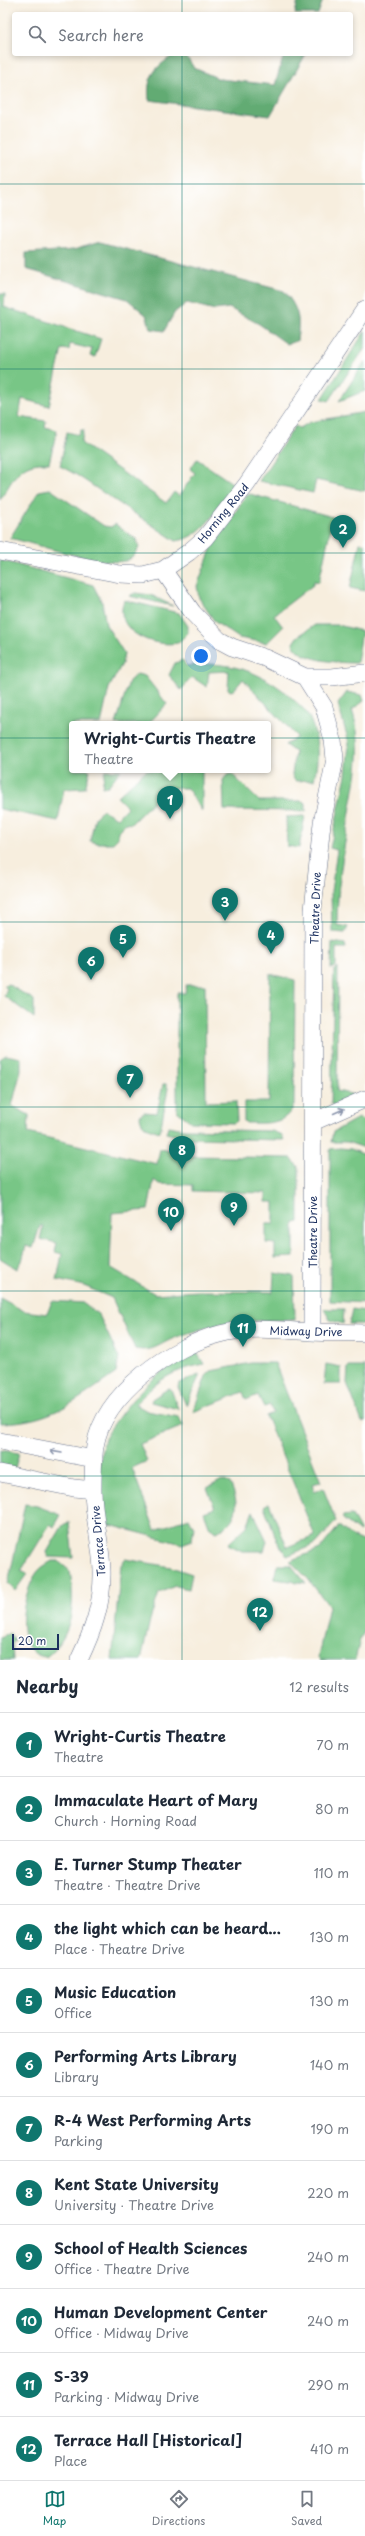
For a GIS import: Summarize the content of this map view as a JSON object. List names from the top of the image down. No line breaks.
{"streets":{"street":["Horning Road","Theatre Drive","Midway Drive","Terrace Drive"]},"crossings":[["Theatre Drive","Midway Drive"],["Midway Drive","Terrace Drive"]],"scale_bar":"20 m","page":{"search":"Search here","pins":["2","1","3","4","5","6","7","8","9","10","11","12"],"popup":["Wright-Curtis Theatre","Theatre"],"scale":"20 m","heading":["Nearby","12 results"],"list":[{"mark":"1","name":"Wright-Curtis Theatre","note":"Theatre","value":"70 m"},{"mark":"2","name":"Immaculate Heart of Mary","note":"Church · Horning Road","value":"80 m"},{"mark":"3","name":"E. Turner Stump Theater","note":"Theatre · Theatre Drive","value":"110 m"},{"mark":"4","name":"the light which can be heard...","note":"Place · Theatre Drive","value":"130 m"},{"mark":"5","name":"Music Education","note":"Office","value":"130 m"},{"mark":"6","name":"Performing Arts Library","note":"Library","value":"140 m"},{"mark":"7","name":"R-4 West Performing Arts","note":"Parking","value":"190 m"},{"mark":"8","name":"Kent State University","note":"University · Theatre Drive","value":"220 m"},{"mark":"9","name":"School of Health Sciences","note":"Office · Theatre Drive","value":"240 m"},{"mark":"10","name":"Human Development Center","note":"Office · Midway Drive","value":"240 m"},{"mark":"11","name":"S-39","note":"Parking · Midway Drive","value":"290 m"},{"mark":"12","name":"Terrace Hall [Historical]","note":"Place","value":"410 m"}],"nav":["Map","Directions","Saved"]}}
